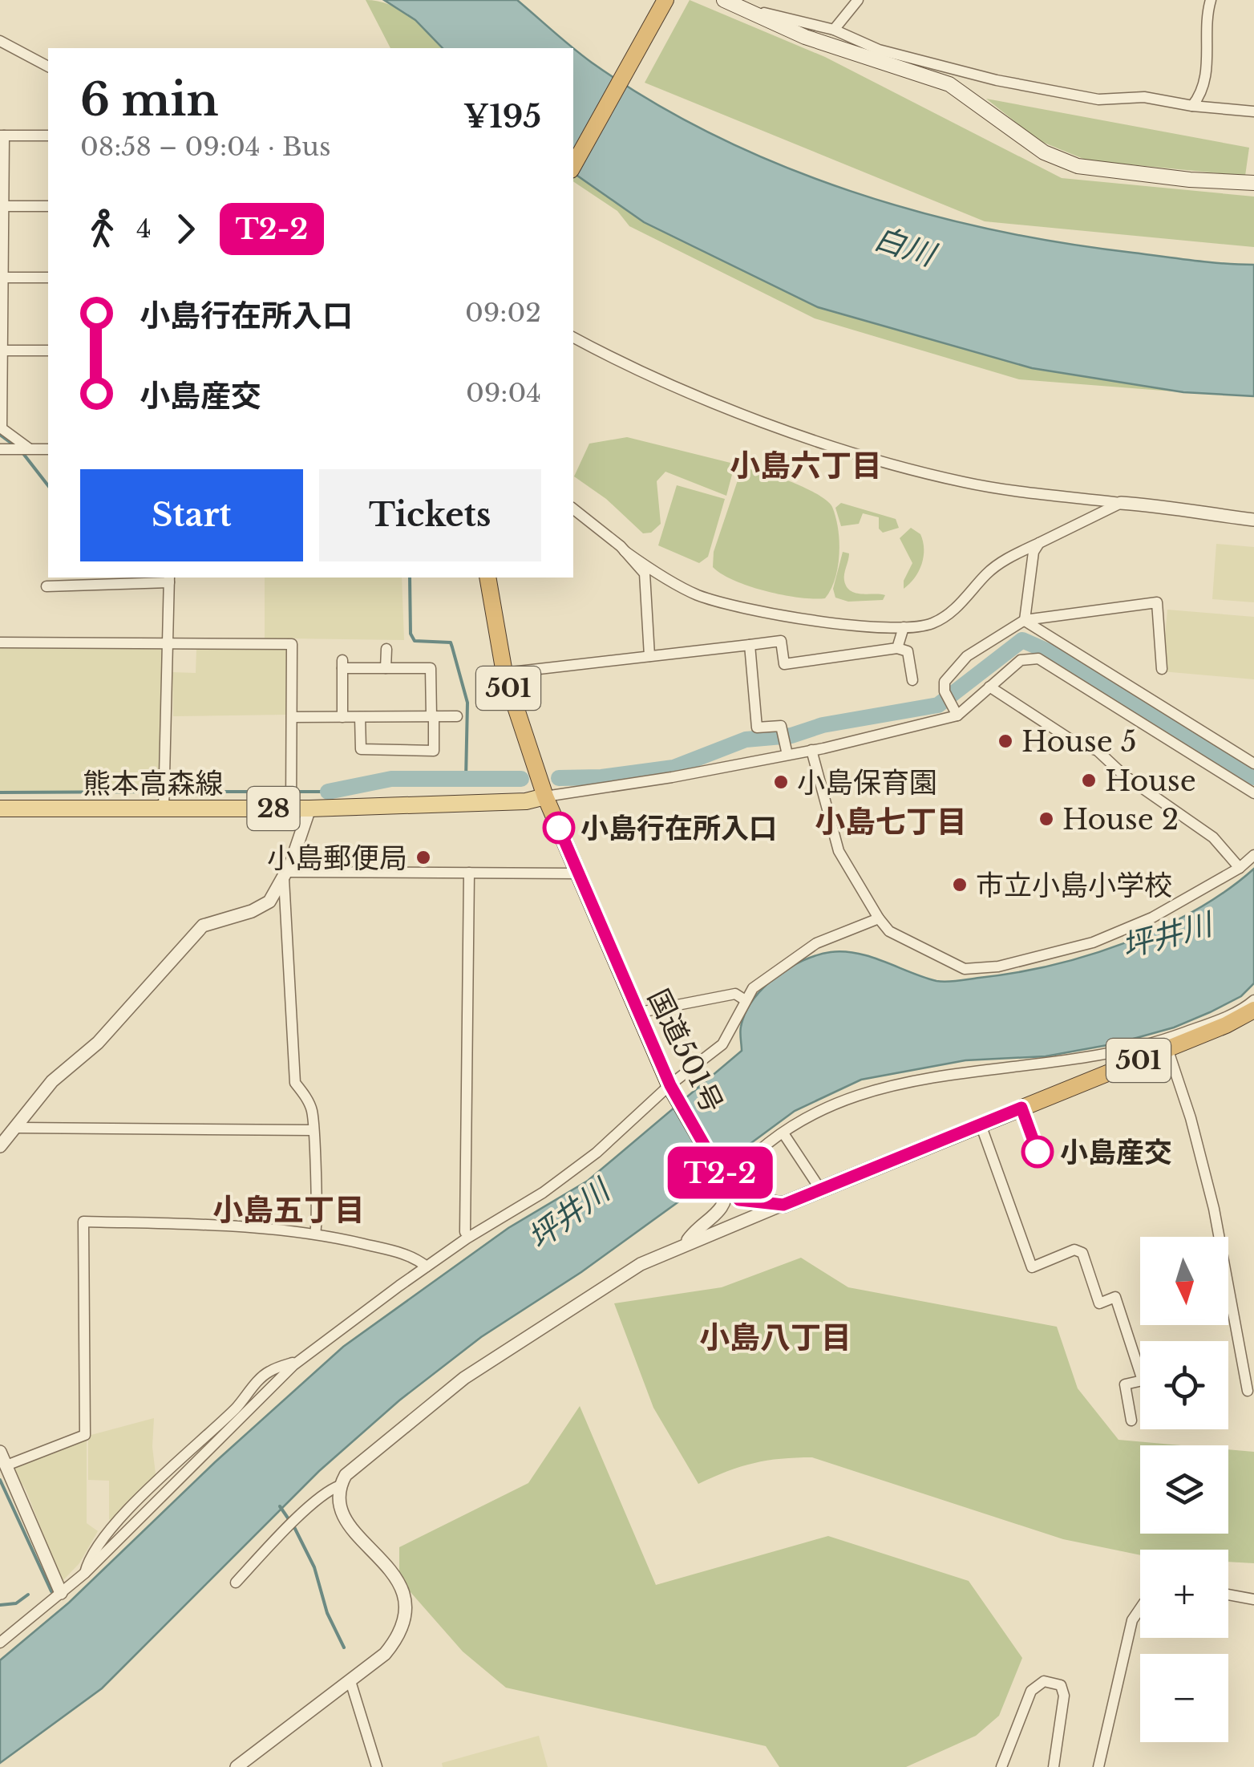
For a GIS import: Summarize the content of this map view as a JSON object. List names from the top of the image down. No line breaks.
{"streets":{"highway":["501","国道501号"],"main road":["熊本高森線","28"]},"crossings":[["501","国道501号"],["熊本高森線","国道501号"]],"districts":["小島六丁目","小島七丁目","小島五丁目","小島八丁目"],"water":["白川","坪井川"],"places":["House 5","House","小島保育園","House 2","小島行在所入口","小島郵便局","市立小島小学校","小島産交"],"lines":["bus line T2-2"],"north":"bottom","page":{"on_map":"T2-2","heading":["6 min","08:58 – 09:04 · Bus","¥195"],"legs":["4","T2-2"],"list":[{"name":"小島行在所入口","value":"09:02"},{"name":"小島産交","value":"09:04"}],"buttons":["Start","Tickets"],"map_buttons":["+","−"]}}
